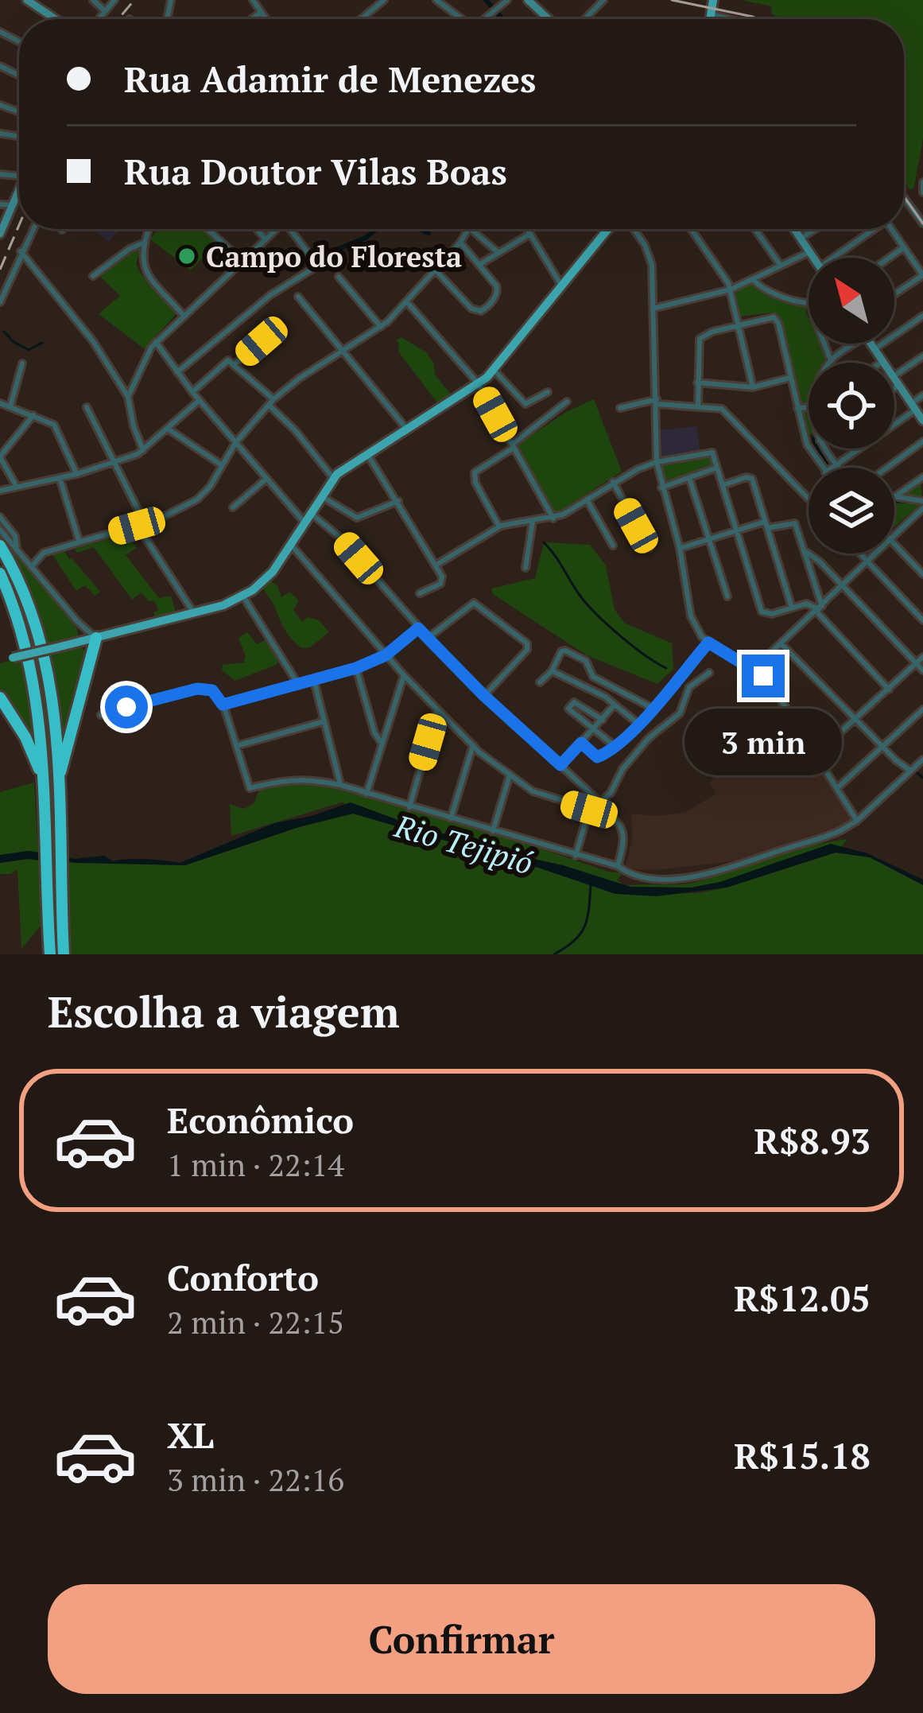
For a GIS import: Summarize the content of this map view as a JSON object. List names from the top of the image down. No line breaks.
{"water":["Rio Tejipió"],"places":["Campo do Floresta"],"north":"top left","page":{"banner":["Rua Adamir de Menezes","Rua Doutor Vilas Boas"],"bubble":"3 min","heading":"Escolha a viagem","list":[{"name":"Econômico","note":"1 min · 22:14","value":"R$8.93"},{"name":"Conforto","note":"2 min · 22:15","value":"R$12.05"},{"name":"XL","note":"3 min · 22:16","value":"R$15.18"}],"buttons":"Confirmar"}}
